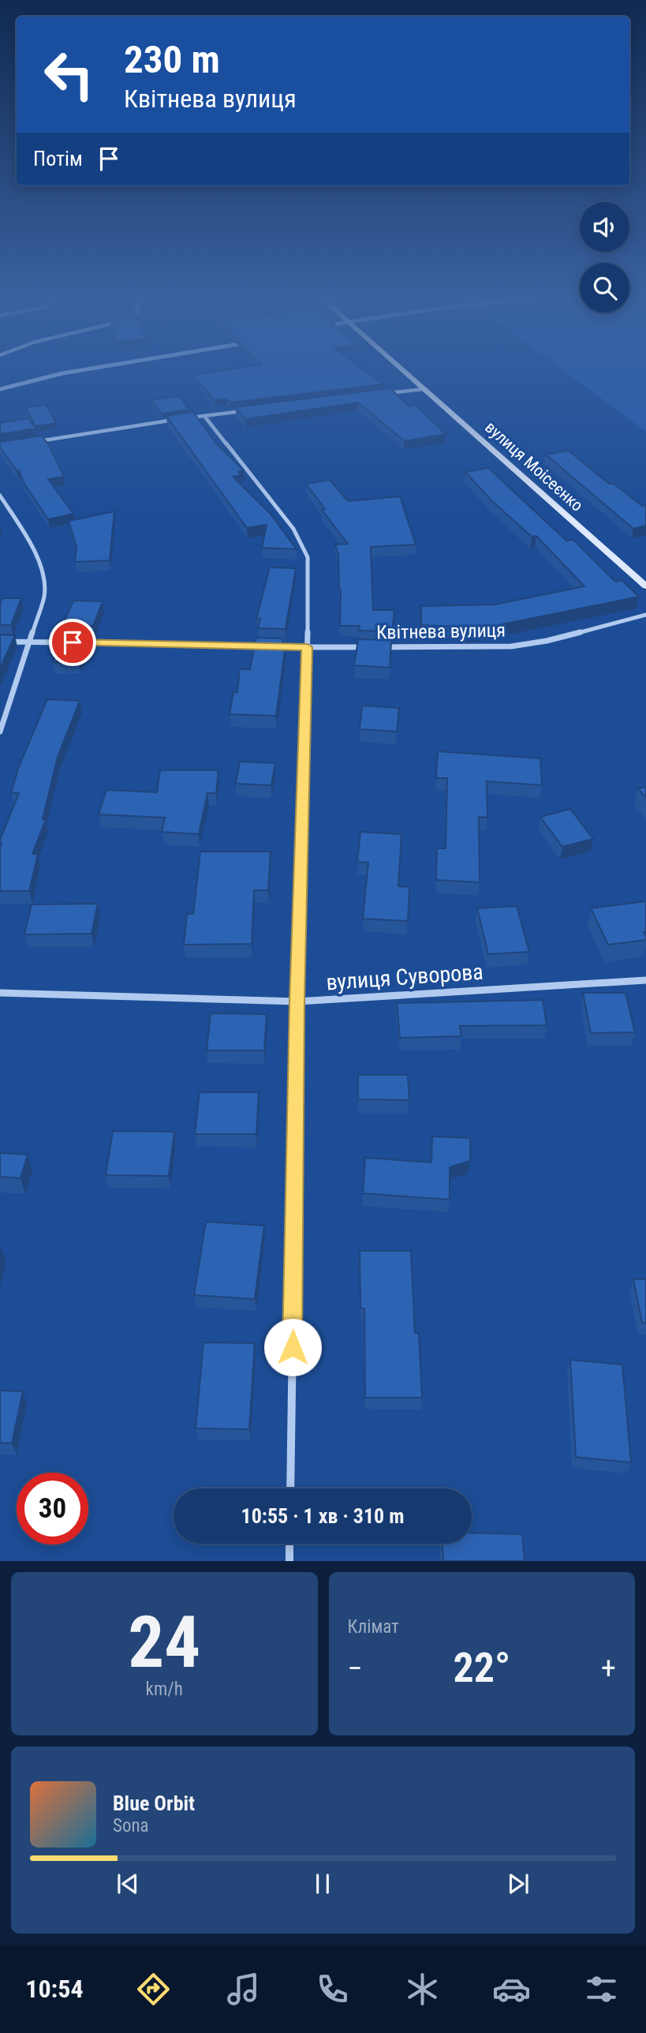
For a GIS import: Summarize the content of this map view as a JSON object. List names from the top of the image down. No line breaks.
{"streets":{"street":["вулиця Моісеєнко","Квітнева вулиця","вулиця Суворова"]},"page":{"turn":["230 m","Квітнева вулиця"],"then":"Потім","limit":"30","trip":"10:55 · 1 хв · 310 m","tile":[["24","km/h"],"Клімат"],"heat":["−","22°","+"],"song":["Blue Orbit","Sona"],"tabs":"10:54"}}
